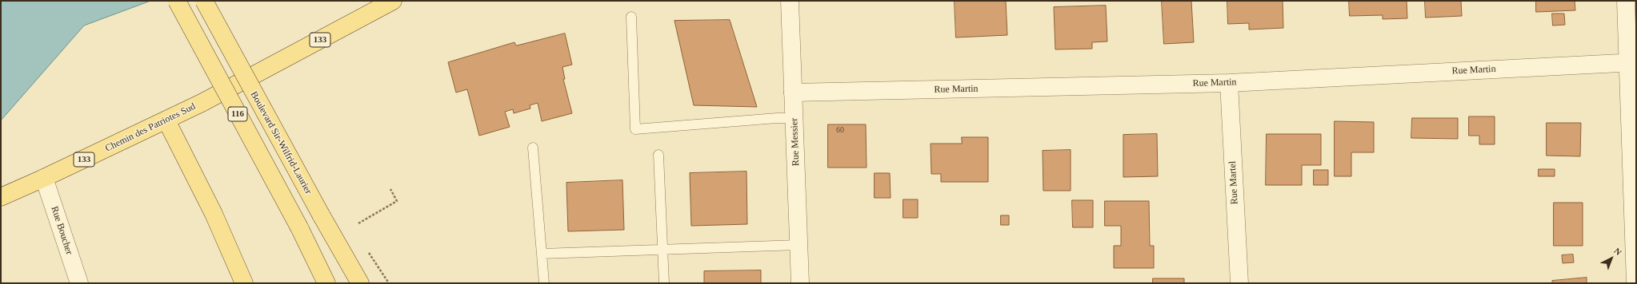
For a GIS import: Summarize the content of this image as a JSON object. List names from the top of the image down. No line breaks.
{"streets":{"main road":["133","116","Chemin des Patriotes Sud","Boulevard Sir-Wilfrid-Laurier"],"street":["Rue Martin","Rue Messier","Rue Martel","Rue Boucher"]},"crossings":[["Rue Martin","Rue Messier"],["Rue Martin","Rue Martel"],["Chemin des Patriotes Sud","Rue Boucher"]],"house_numbers":["60"],"north":"top right"}
